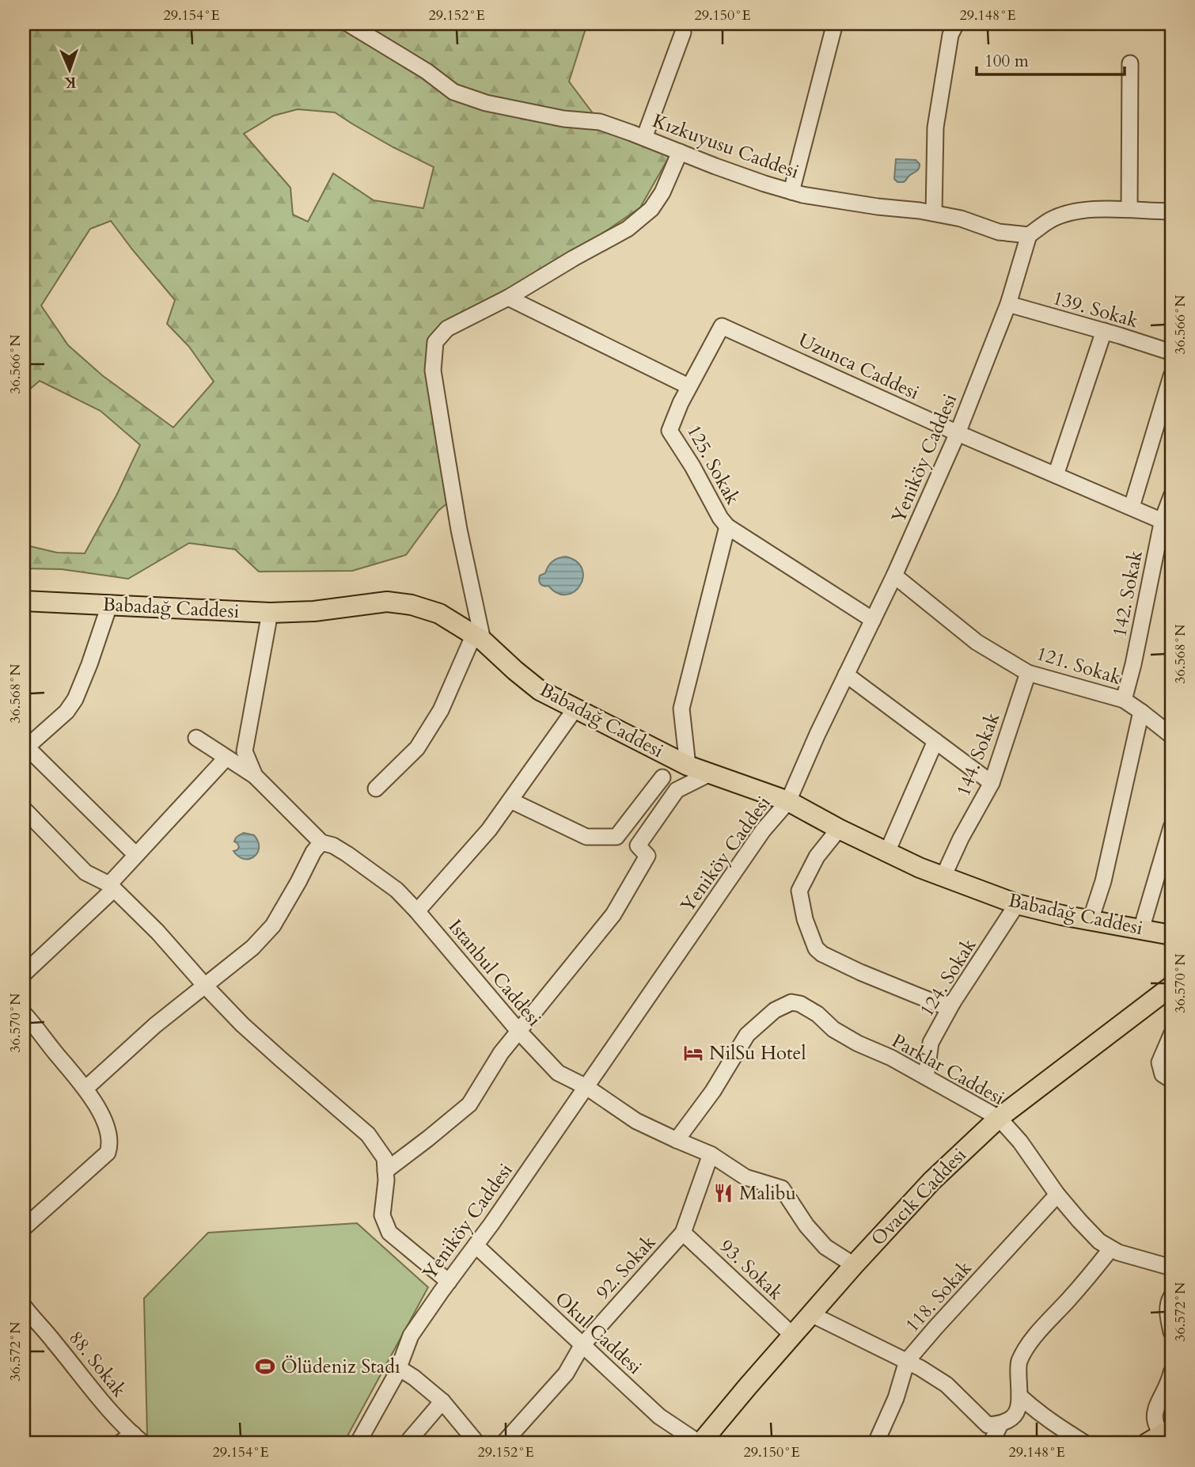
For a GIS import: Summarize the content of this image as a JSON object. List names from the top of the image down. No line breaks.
{"streets":{"main road":["Babadağ Caddesi","Ovacık Caddesi"],"street":["Kızkuyusu Caddesi","139. Sokak","Uzunca Caddesi","Yeniköy Caddesi","125. Sokak","142. Sokak","121. Sokak","144. Sokak","Istanbul Caddesi","124. Sokak","Parklar Caddesi","92. Sokak","93. Sokak","118. Sokak","Okul Caddesi","88. Sokak"]},"crossings":[["Kızkuyusu Caddesi","Yeniköy Caddesi"],["139. Sokak","Yeniköy Caddesi"],["Uzunca Caddesi","Yeniköy Caddesi"],["Uzunca Caddesi","125. Sokak"],["Uzunca Caddesi","142. Sokak"],["Yeniköy Caddesi","125. Sokak"],["Yeniköy Caddesi","Babadağ Caddesi"],["Yeniköy Caddesi","121. Sokak"],["Yeniköy Caddesi","Istanbul Caddesi"],["Yeniköy Caddesi","Okul Caddesi"],["142. Sokak","121. Sokak"],["Babadağ Caddesi","144. Sokak"],["Babadağ Caddesi","Istanbul Caddesi"],["Babadağ Caddesi","124. Sokak"],["121. Sokak","144. Sokak"],["Istanbul Caddesi","Parklar Caddesi"],["Istanbul Caddesi","Ovacık Caddesi"],["Istanbul Caddesi","92. Sokak"],["124. Sokak","Parklar Caddesi"],["Parklar Caddesi","Ovacık Caddesi"],["Parklar Caddesi","118. Sokak"],["Ovacık Caddesi","93. Sokak"],["Ovacık Caddesi","Okul Caddesi"],["92. Sokak","93. Sokak"],["92. Sokak","Okul Caddesi"]],"places":{"hotel":["NilSu Hotel"],"restaurant":["Malibu"],"sports":["Ölüdeniz Stadı"]},"scale_bar":"100 m","north":"bottom","coordinates":["29.154°E","29.152°E","29.150°E","29.148°E","36.566°N","36.568°N","36.570°N","36.572°N"]}
